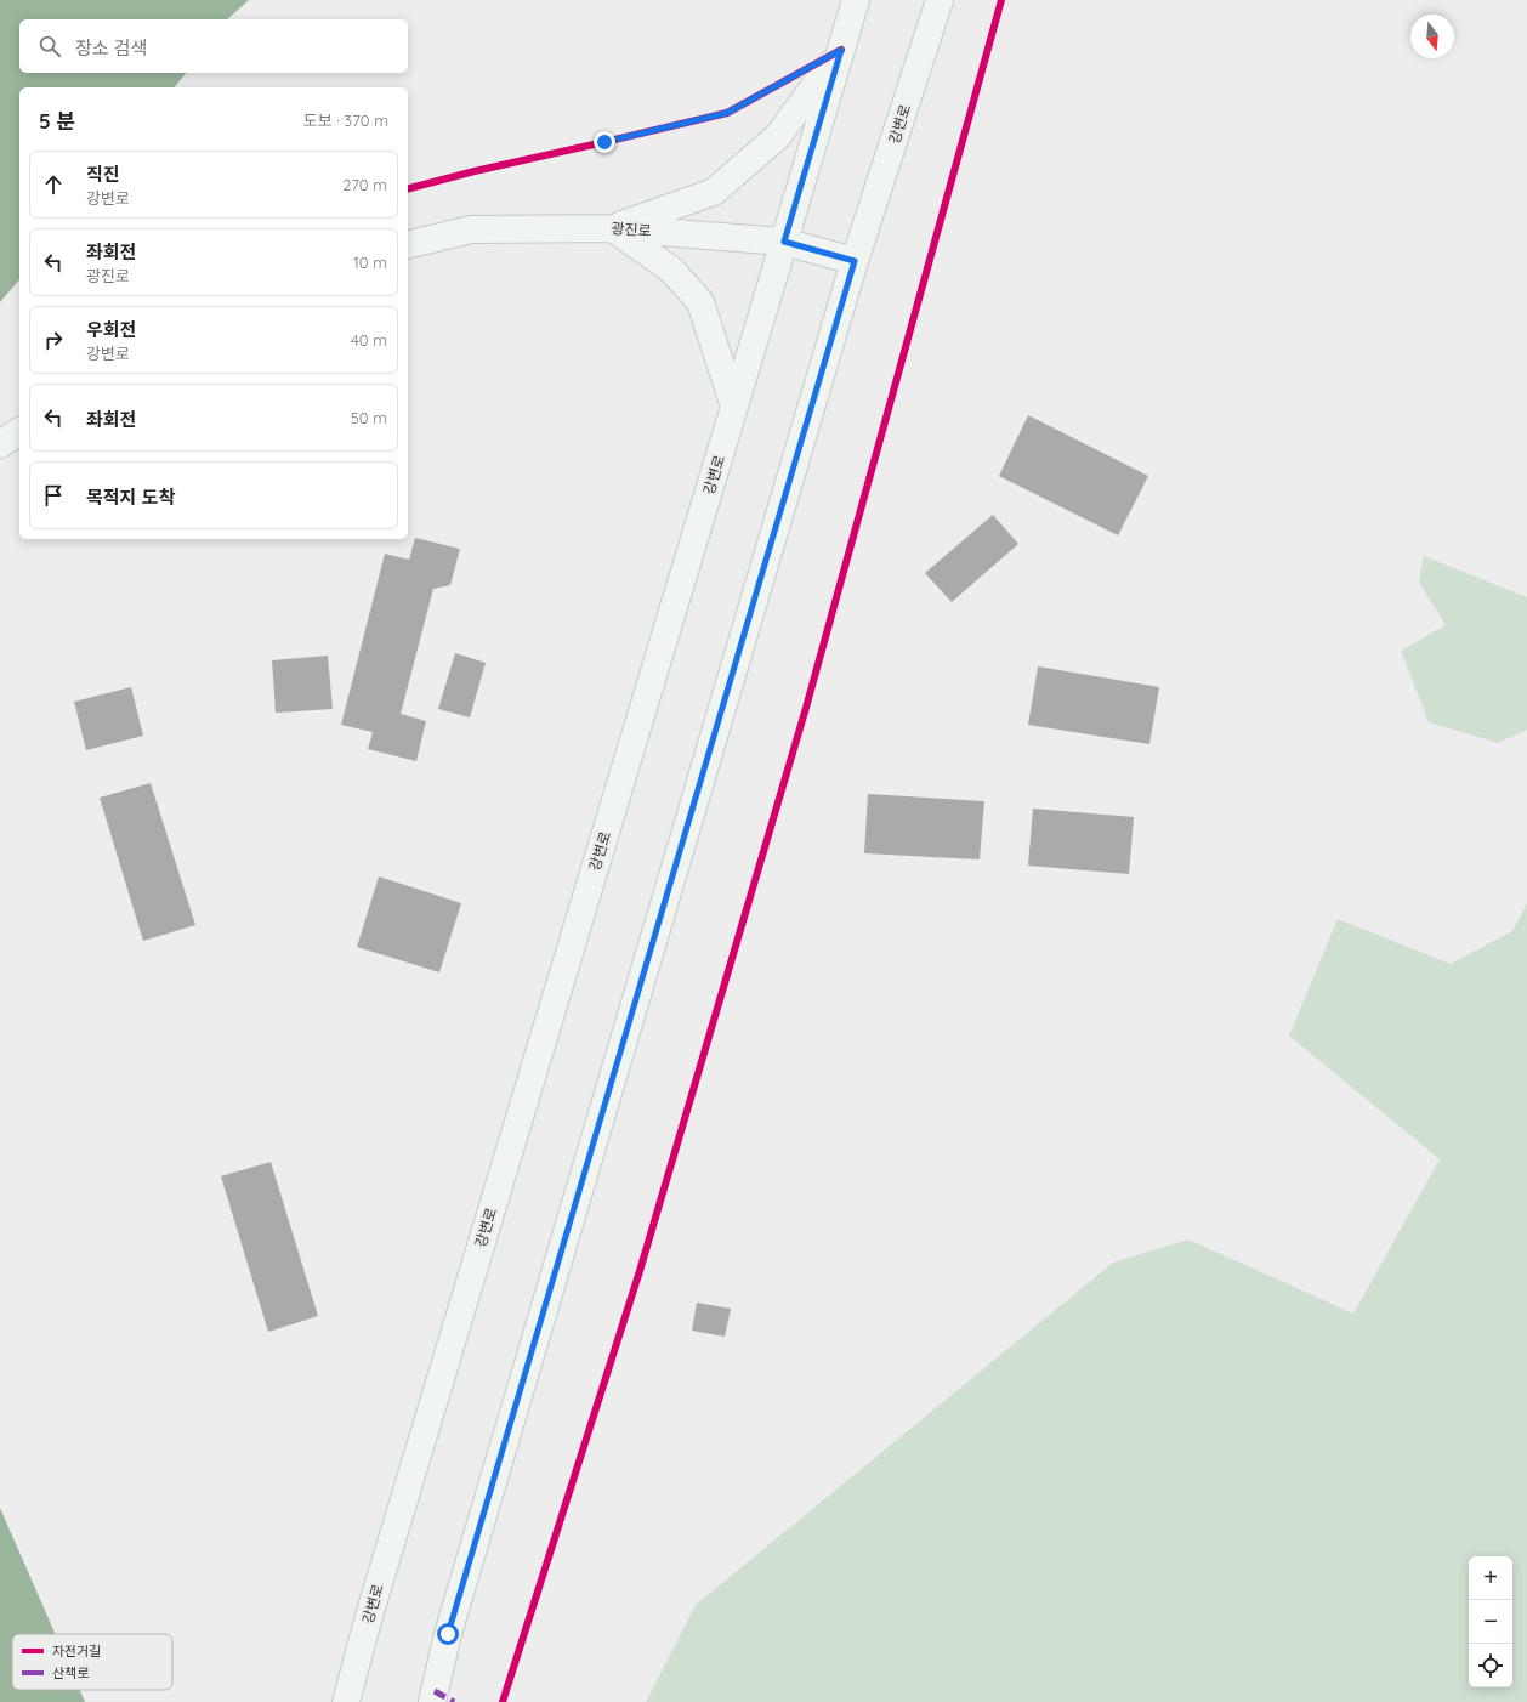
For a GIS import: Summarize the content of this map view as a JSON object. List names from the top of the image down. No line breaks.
{"streets":{"main road":["강변로","광진로"]},"crossings":[["강변로","광진로"]],"legend":["자전거길","산책로"],"north":"bottom","page":{"search":"장소 검색","heading":["5 분","도보 · 370 m"],"list":[["직진","강변로","270 m"],["좌회전","광진로","10 m"],["우회전","강변로","40 m"],["좌회전","50 m"],"목적지 도착"],"map_buttons":["+","−"]}}
